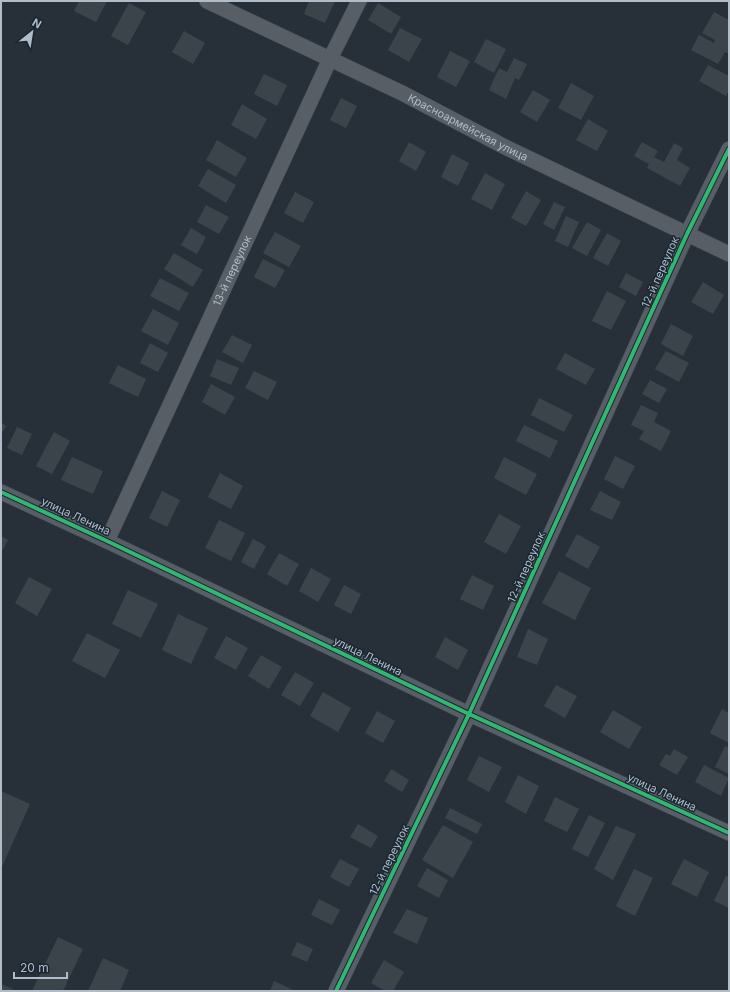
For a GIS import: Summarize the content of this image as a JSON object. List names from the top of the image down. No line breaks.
{"streets":{"street":["Красноармейская улица","13-й переулок","12-й переулок","улица Ленина"]},"crossings":[["Красноармейская улица","13-й переулок"],["Красноармейская улица","12-й переулок"],["13-й переулок","улица Ленина"],["12-й переулок","улица Ленина"]],"scale_bar":"20 m","north":"top right"}
